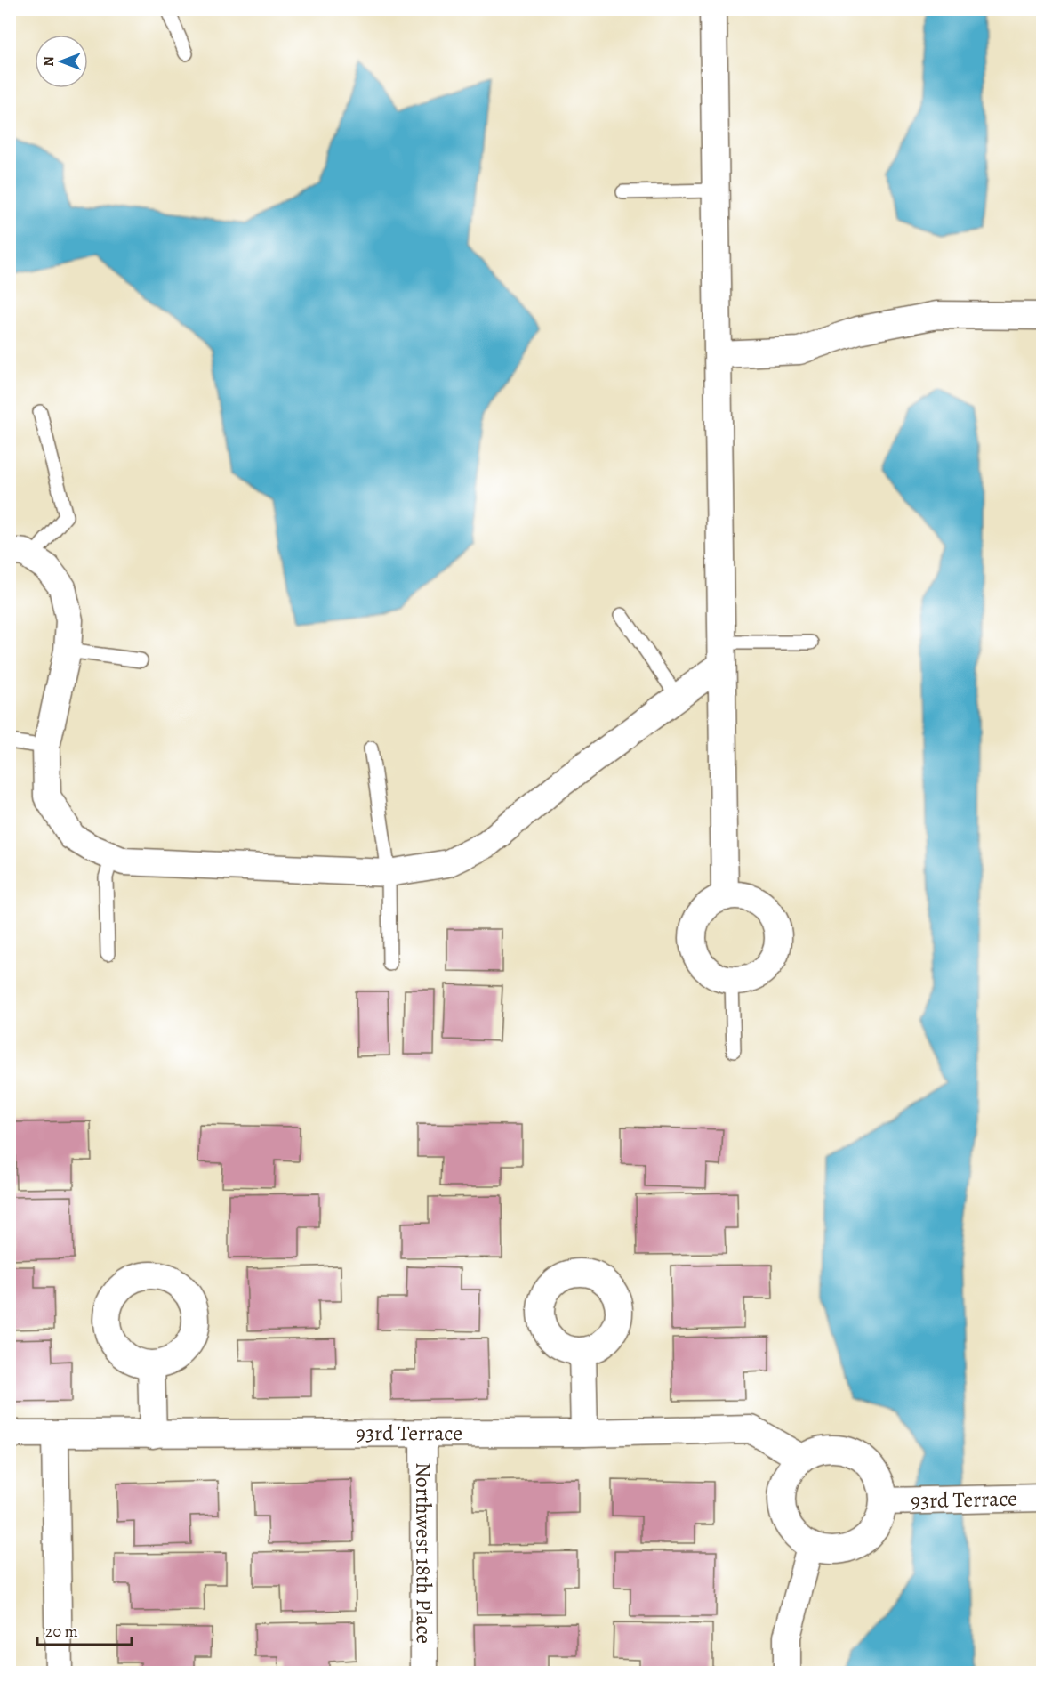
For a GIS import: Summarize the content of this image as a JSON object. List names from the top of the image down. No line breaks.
{"streets":{"street":["93rd Terrace","Northwest 18th Place"]},"crossings":[["93rd Terrace","Northwest 18th Place"]],"scale_bar":"20 m","north":"left"}
